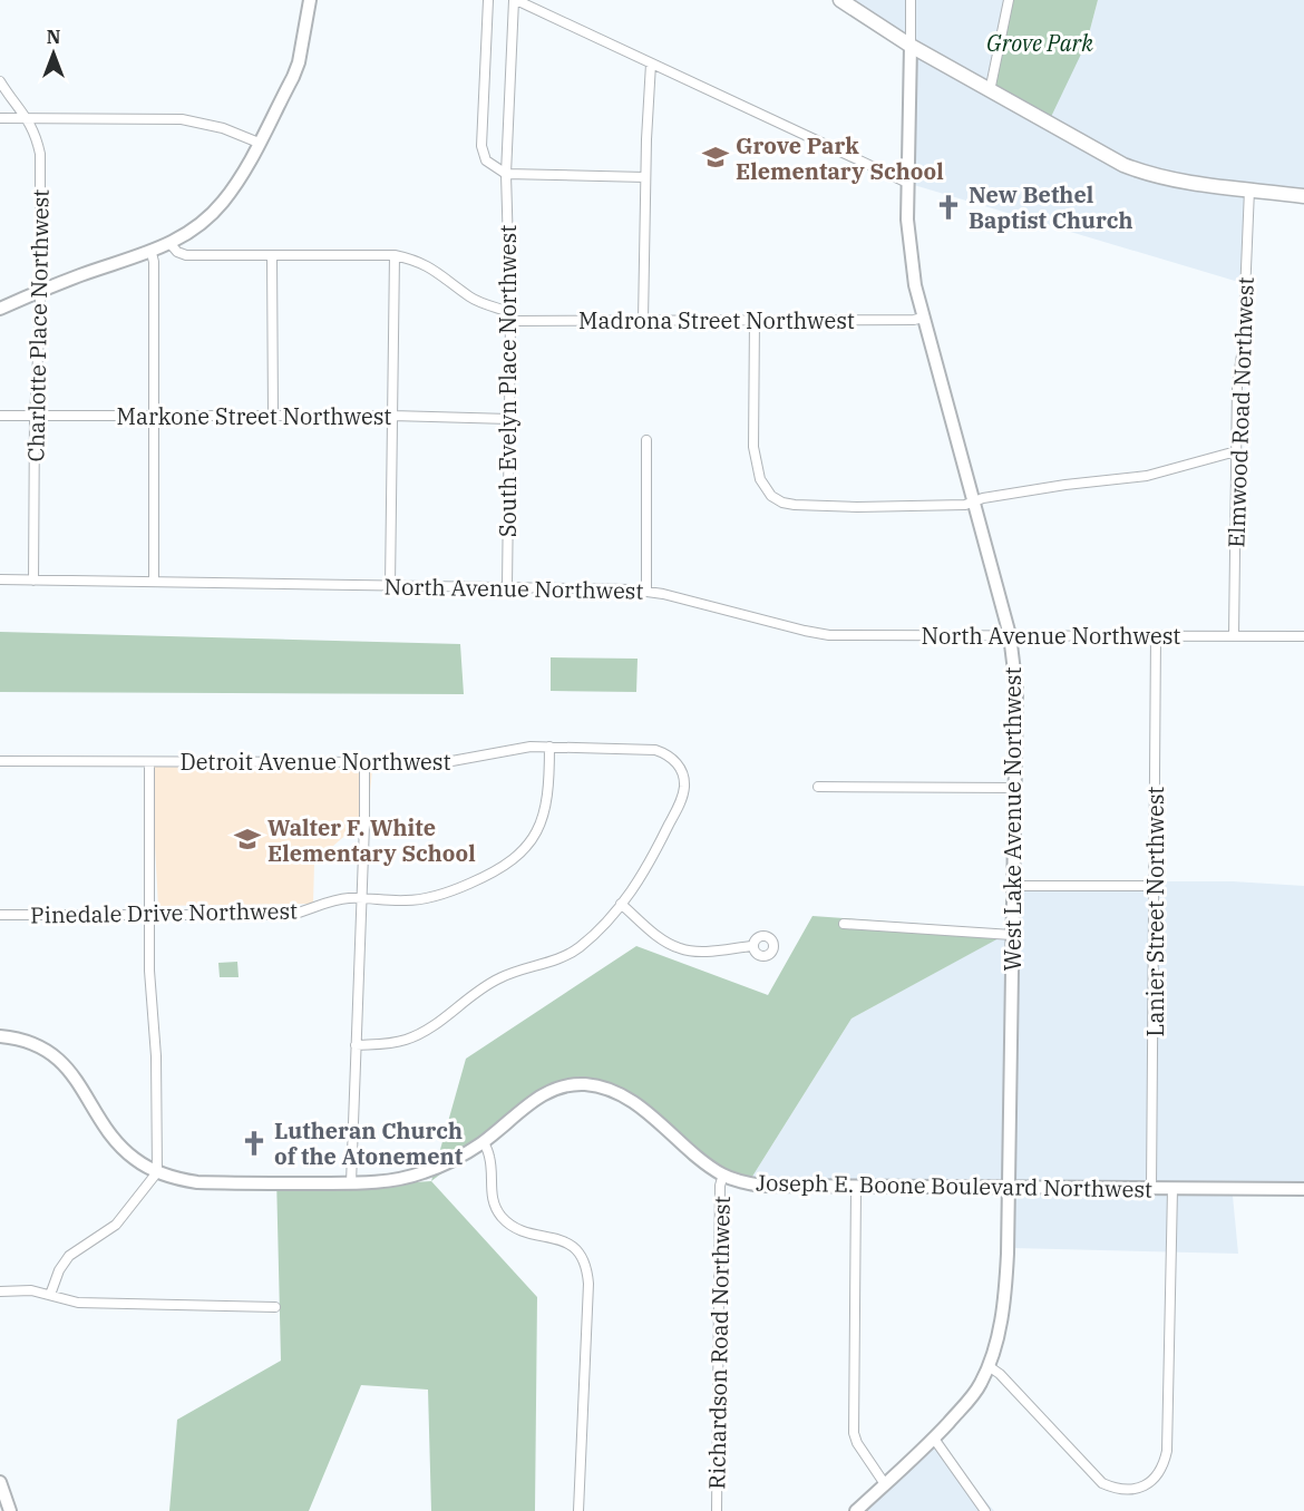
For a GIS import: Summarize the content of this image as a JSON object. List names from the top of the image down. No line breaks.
{"streets":{"street":["Madrona Street Northwest","Charlotte Place Northwest","South Evelyn Place Northwest","Elmwood Road Northwest","Markone Street Northwest","North Avenue Northwest","Detroit Avenue Northwest","West Lake Avenue Northwest","Lanier Street Northwest","Pinedale Drive Northwest","Joseph E. Boone Boulevard Northwest","Richardson Road Northwest"]},"crossings":[["Madrona Street Northwest","South Evelyn Place Northwest"],["Madrona Street Northwest","West Lake Avenue Northwest"],["Charlotte Place Northwest","Markone Street Northwest"],["Charlotte Place Northwest","North Avenue Northwest"],["South Evelyn Place Northwest","Markone Street Northwest"],["South Evelyn Place Northwest","North Avenue Northwest"],["Elmwood Road Northwest","North Avenue Northwest"],["North Avenue Northwest","West Lake Avenue Northwest"],["North Avenue Northwest","Lanier Street Northwest"],["Detroit Avenue Northwest","Pinedale Drive Northwest"],["West Lake Avenue Northwest","Joseph E. Boone Boulevard Northwest"],["Lanier Street Northwest","Joseph E. Boone Boulevard Northwest"],["Joseph E. Boone Boulevard Northwest","Richardson Road Northwest"]],"parks":["Grove Park"],"places":{"school or university":["Grove Park Elementary School","Walter F. White Elementary School"],"church":["New Bethel Baptist Church","Lutheran Church of the Atonement"]},"north":"top"}
